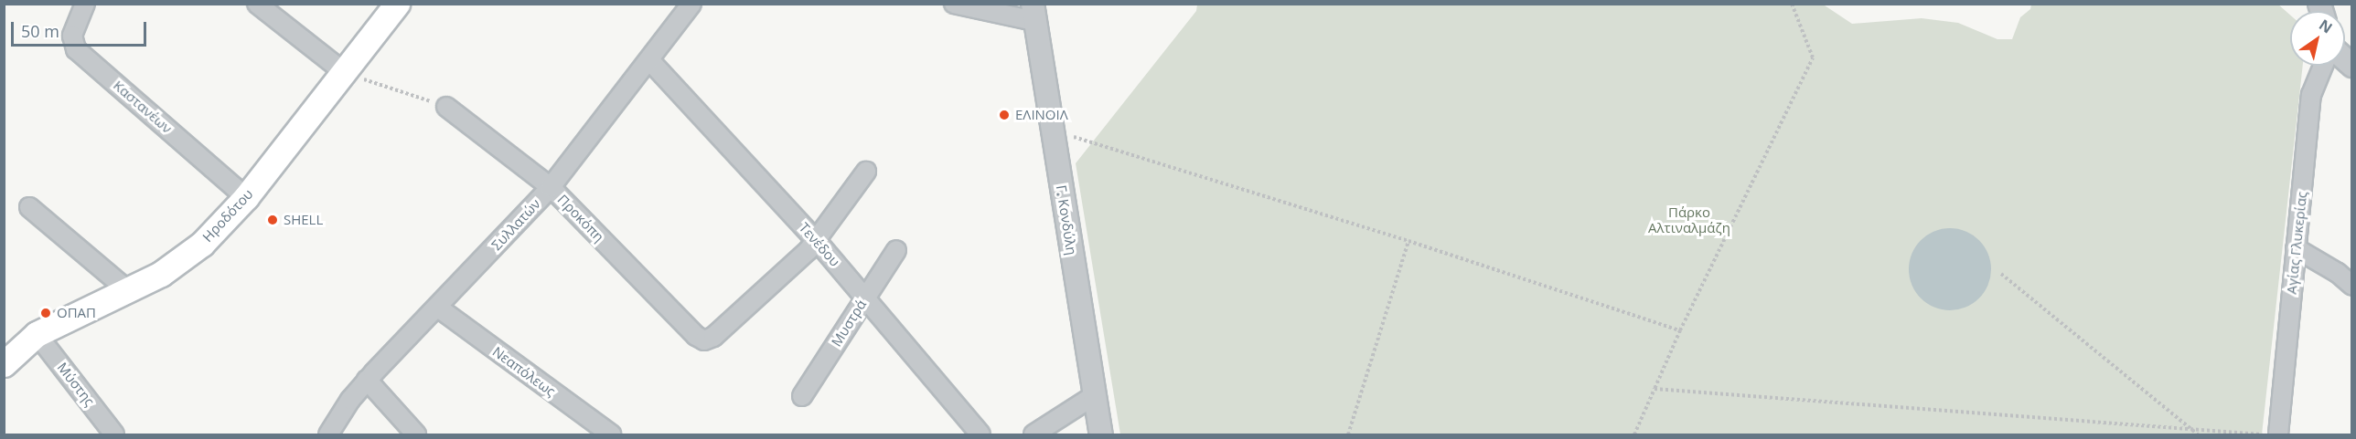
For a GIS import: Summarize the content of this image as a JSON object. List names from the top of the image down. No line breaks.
{"streets":{"main road":["Ηροδότου"],"street":["Καστανέων","Προκόπη","Γ. Κονδύλη","Συλλατών","Αγίας Γλυκερίας","Τενέδου","Μυστρά","Νεαπόλεως","Μύστης"]},"crossings":[["Καστανέων","Ηροδότου"],["Ηροδότου","Μύστης"],["Προκόπη","Συλλατών"],["Προκόπη","Τενέδου"],["Συλλατών","Τενέδου"],["Συλλατών","Νεαπόλεως"],["Τενέδου","Μυστρά"]],"parks":["Πάρκο Αλτιναλμάζη"],"places":["ΕΛΙΝΟΙΛ","SHELL","ΟΠΑΠ"],"scale_bar":"50 m","north":"top right"}
